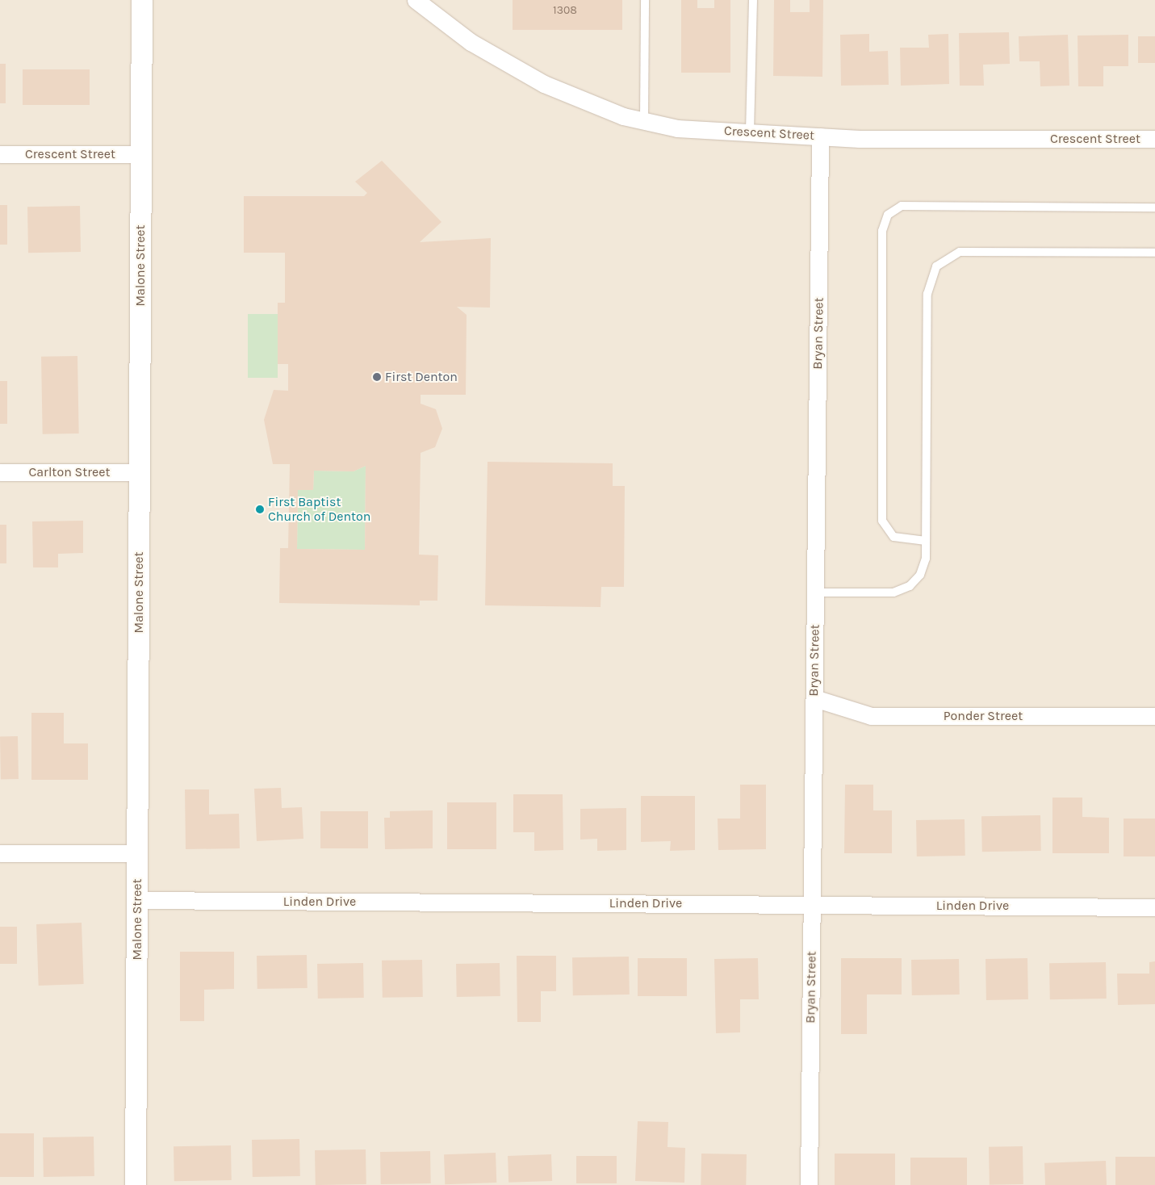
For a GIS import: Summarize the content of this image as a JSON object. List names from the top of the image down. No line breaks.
{"streets":{"street":["Crescent Street","Malone Street","Bryan Street","Carlton Street","Ponder Street","Linden Drive"]},"crossings":[["Crescent Street","Malone Street"],["Crescent Street","Bryan Street"],["Malone Street","Carlton Street"],["Malone Street","Linden Drive"],["Bryan Street","Ponder Street"],["Bryan Street","Linden Drive"]],"places":["First Denton","First Baptist Church of Denton"],"house_numbers":["1308"]}
